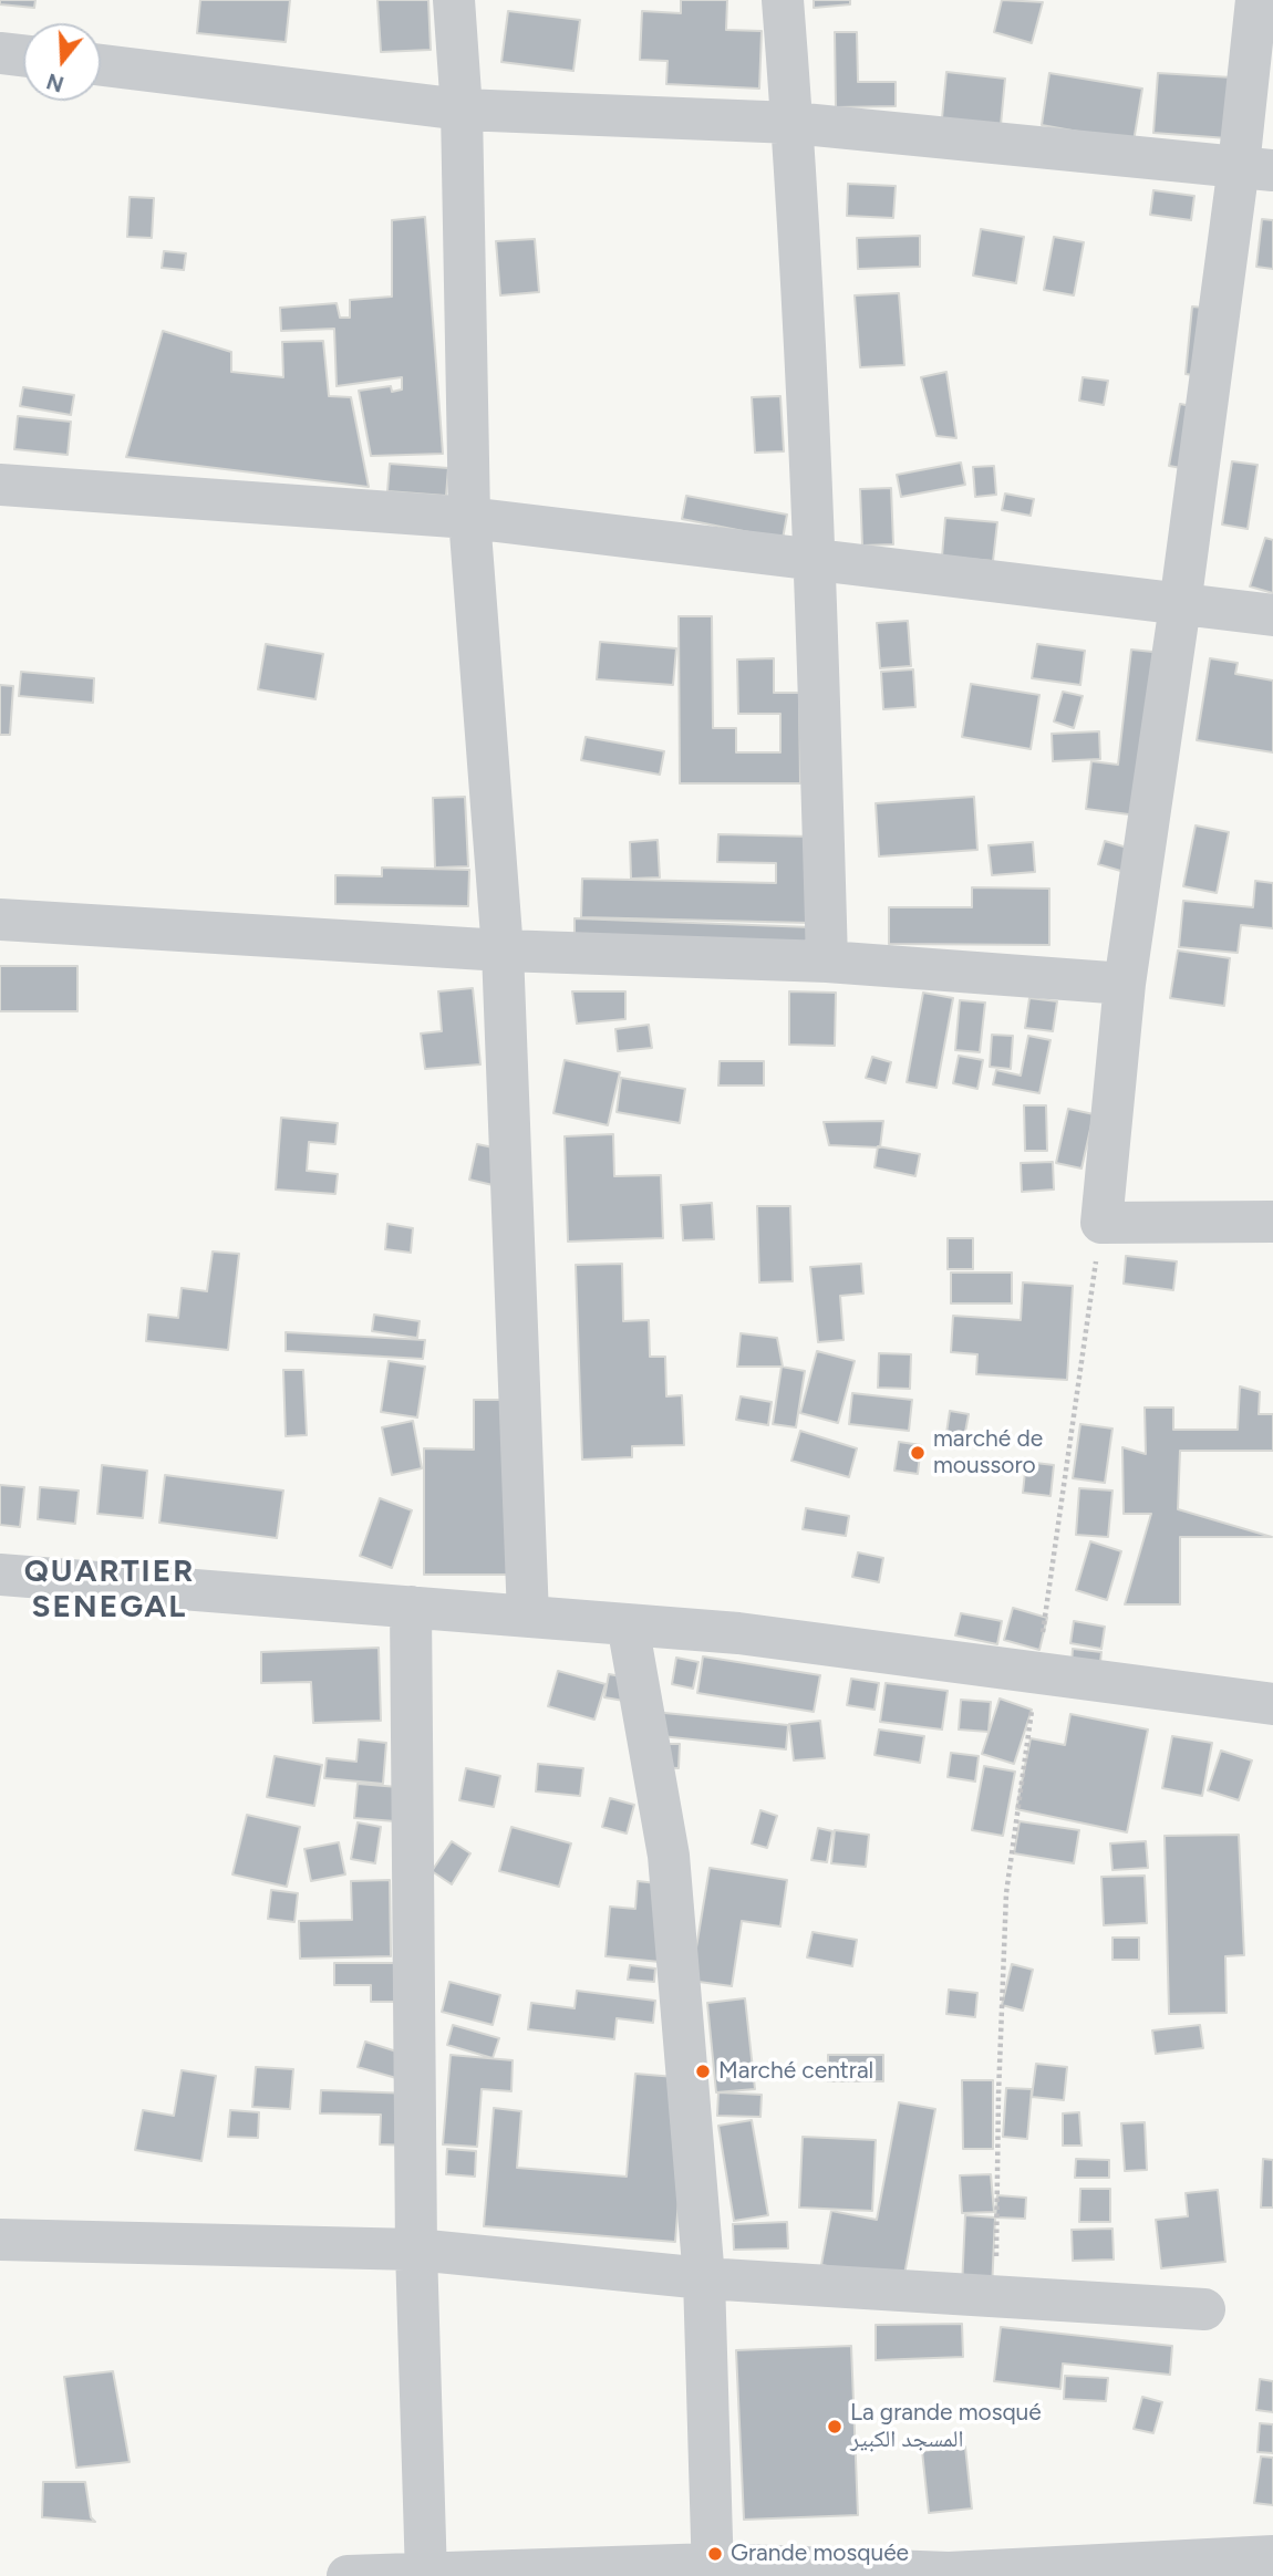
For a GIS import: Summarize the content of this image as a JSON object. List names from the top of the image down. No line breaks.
{"districts":["QUARTIER SENEGAL"],"places":["marché de moussoro","Marché central","La grande mosqué المسجد الكبير","Grande mosquée"],"north":"bottom"}
